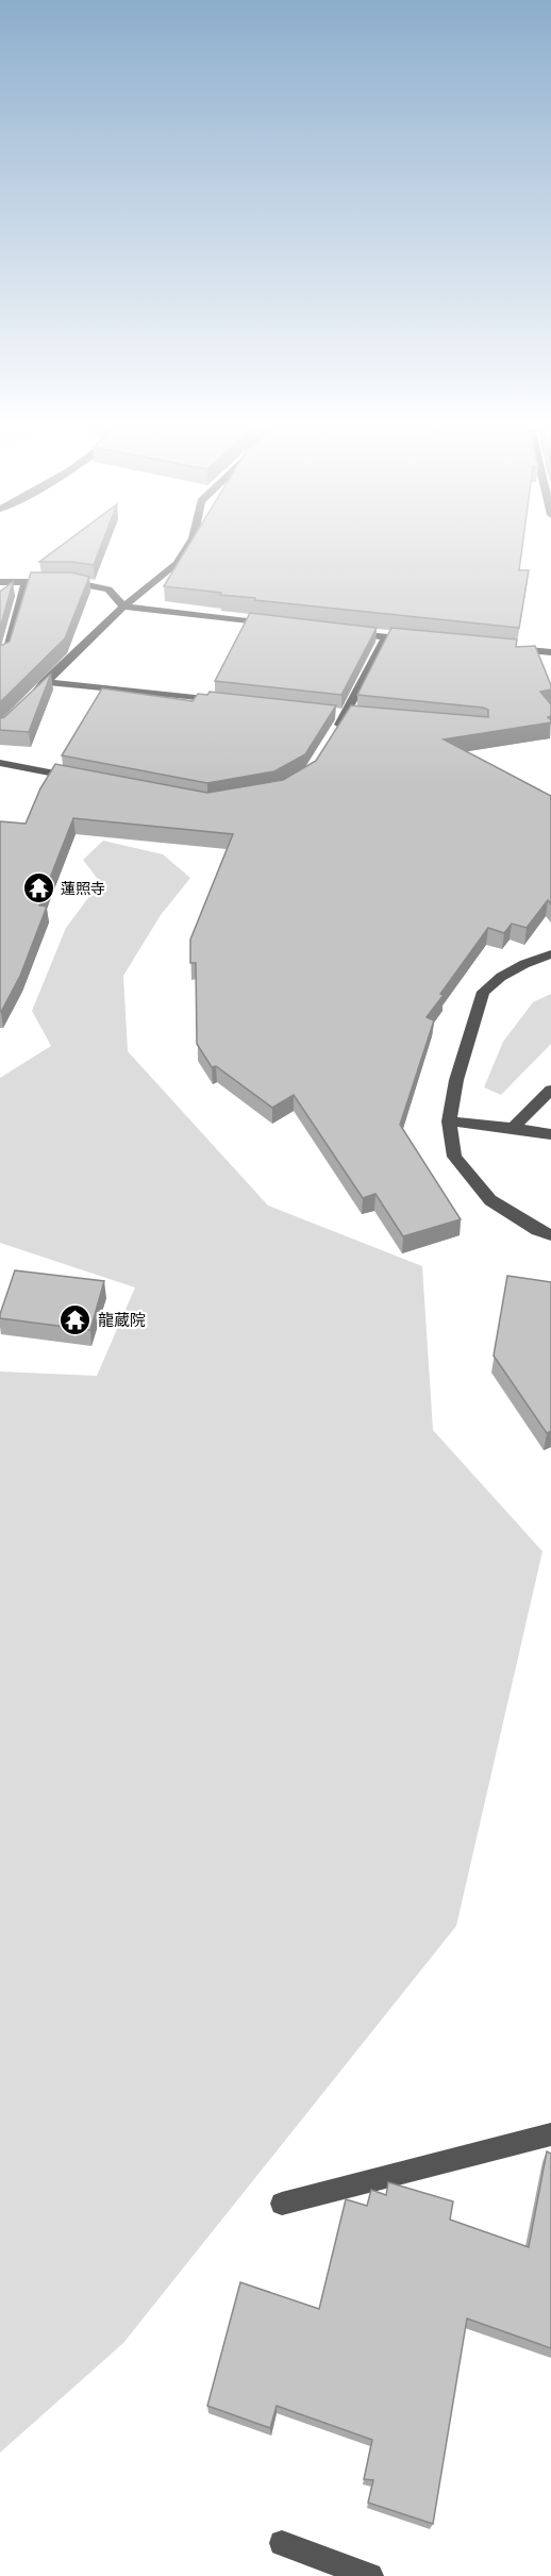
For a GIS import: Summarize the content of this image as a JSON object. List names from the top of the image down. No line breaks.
{"places":{"temple":["蓮照寺","龍蔵院"]}}
